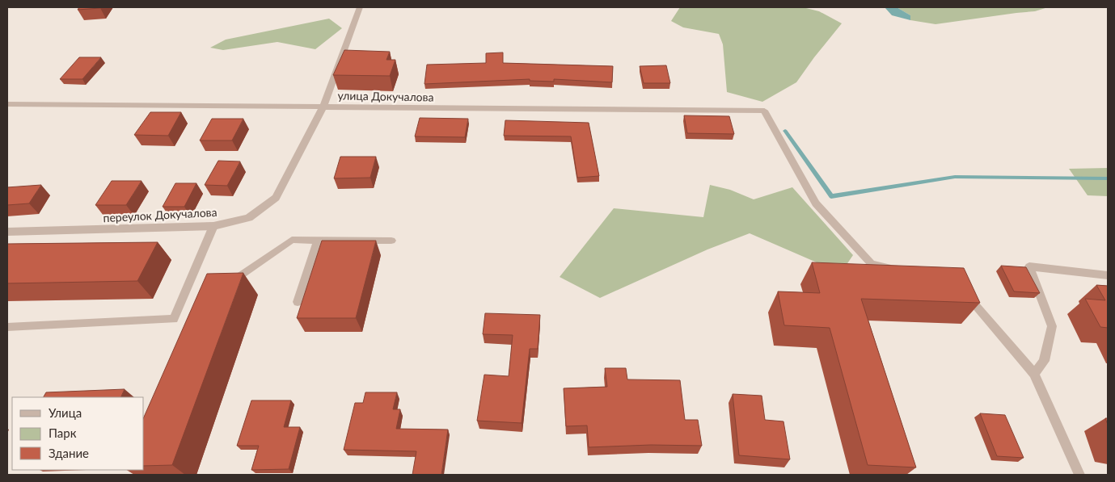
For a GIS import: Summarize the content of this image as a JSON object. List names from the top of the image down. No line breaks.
{"streets":{"street":["улица Докучалова","переулок Докучалова"]},"crossings":[["улица Докучалова","переулок Докучалова"]],"legend":["Улица","Парк","Здание"]}
